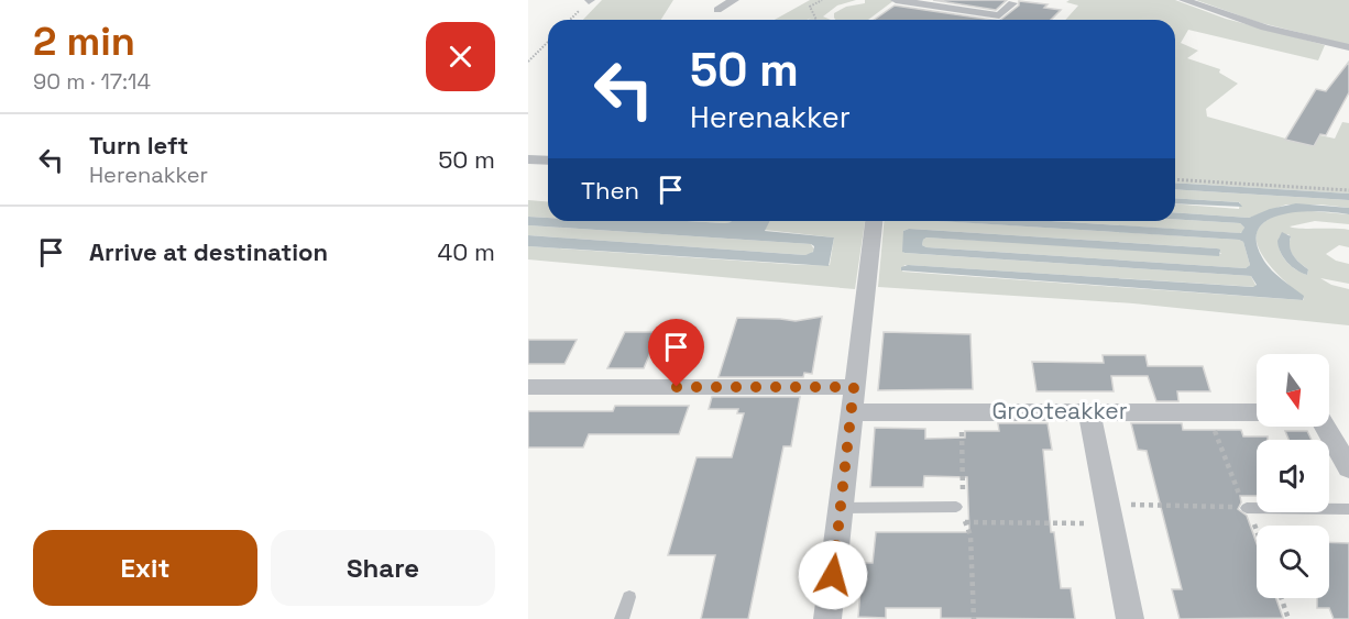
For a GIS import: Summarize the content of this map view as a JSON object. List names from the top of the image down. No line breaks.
{"streets":{"street":["Grooteakker"]},"north":"bottom","page":{"heading":["2 min","90 m · 17:14"],"turn":["50 m","Herenakker"],"list":[{"name":"Turn left","note":"Herenakker","value":"50 m"},{"name":"Arrive at destination","value":"40 m"}],"then":"Then","buttons":["Exit","Share"]}}
